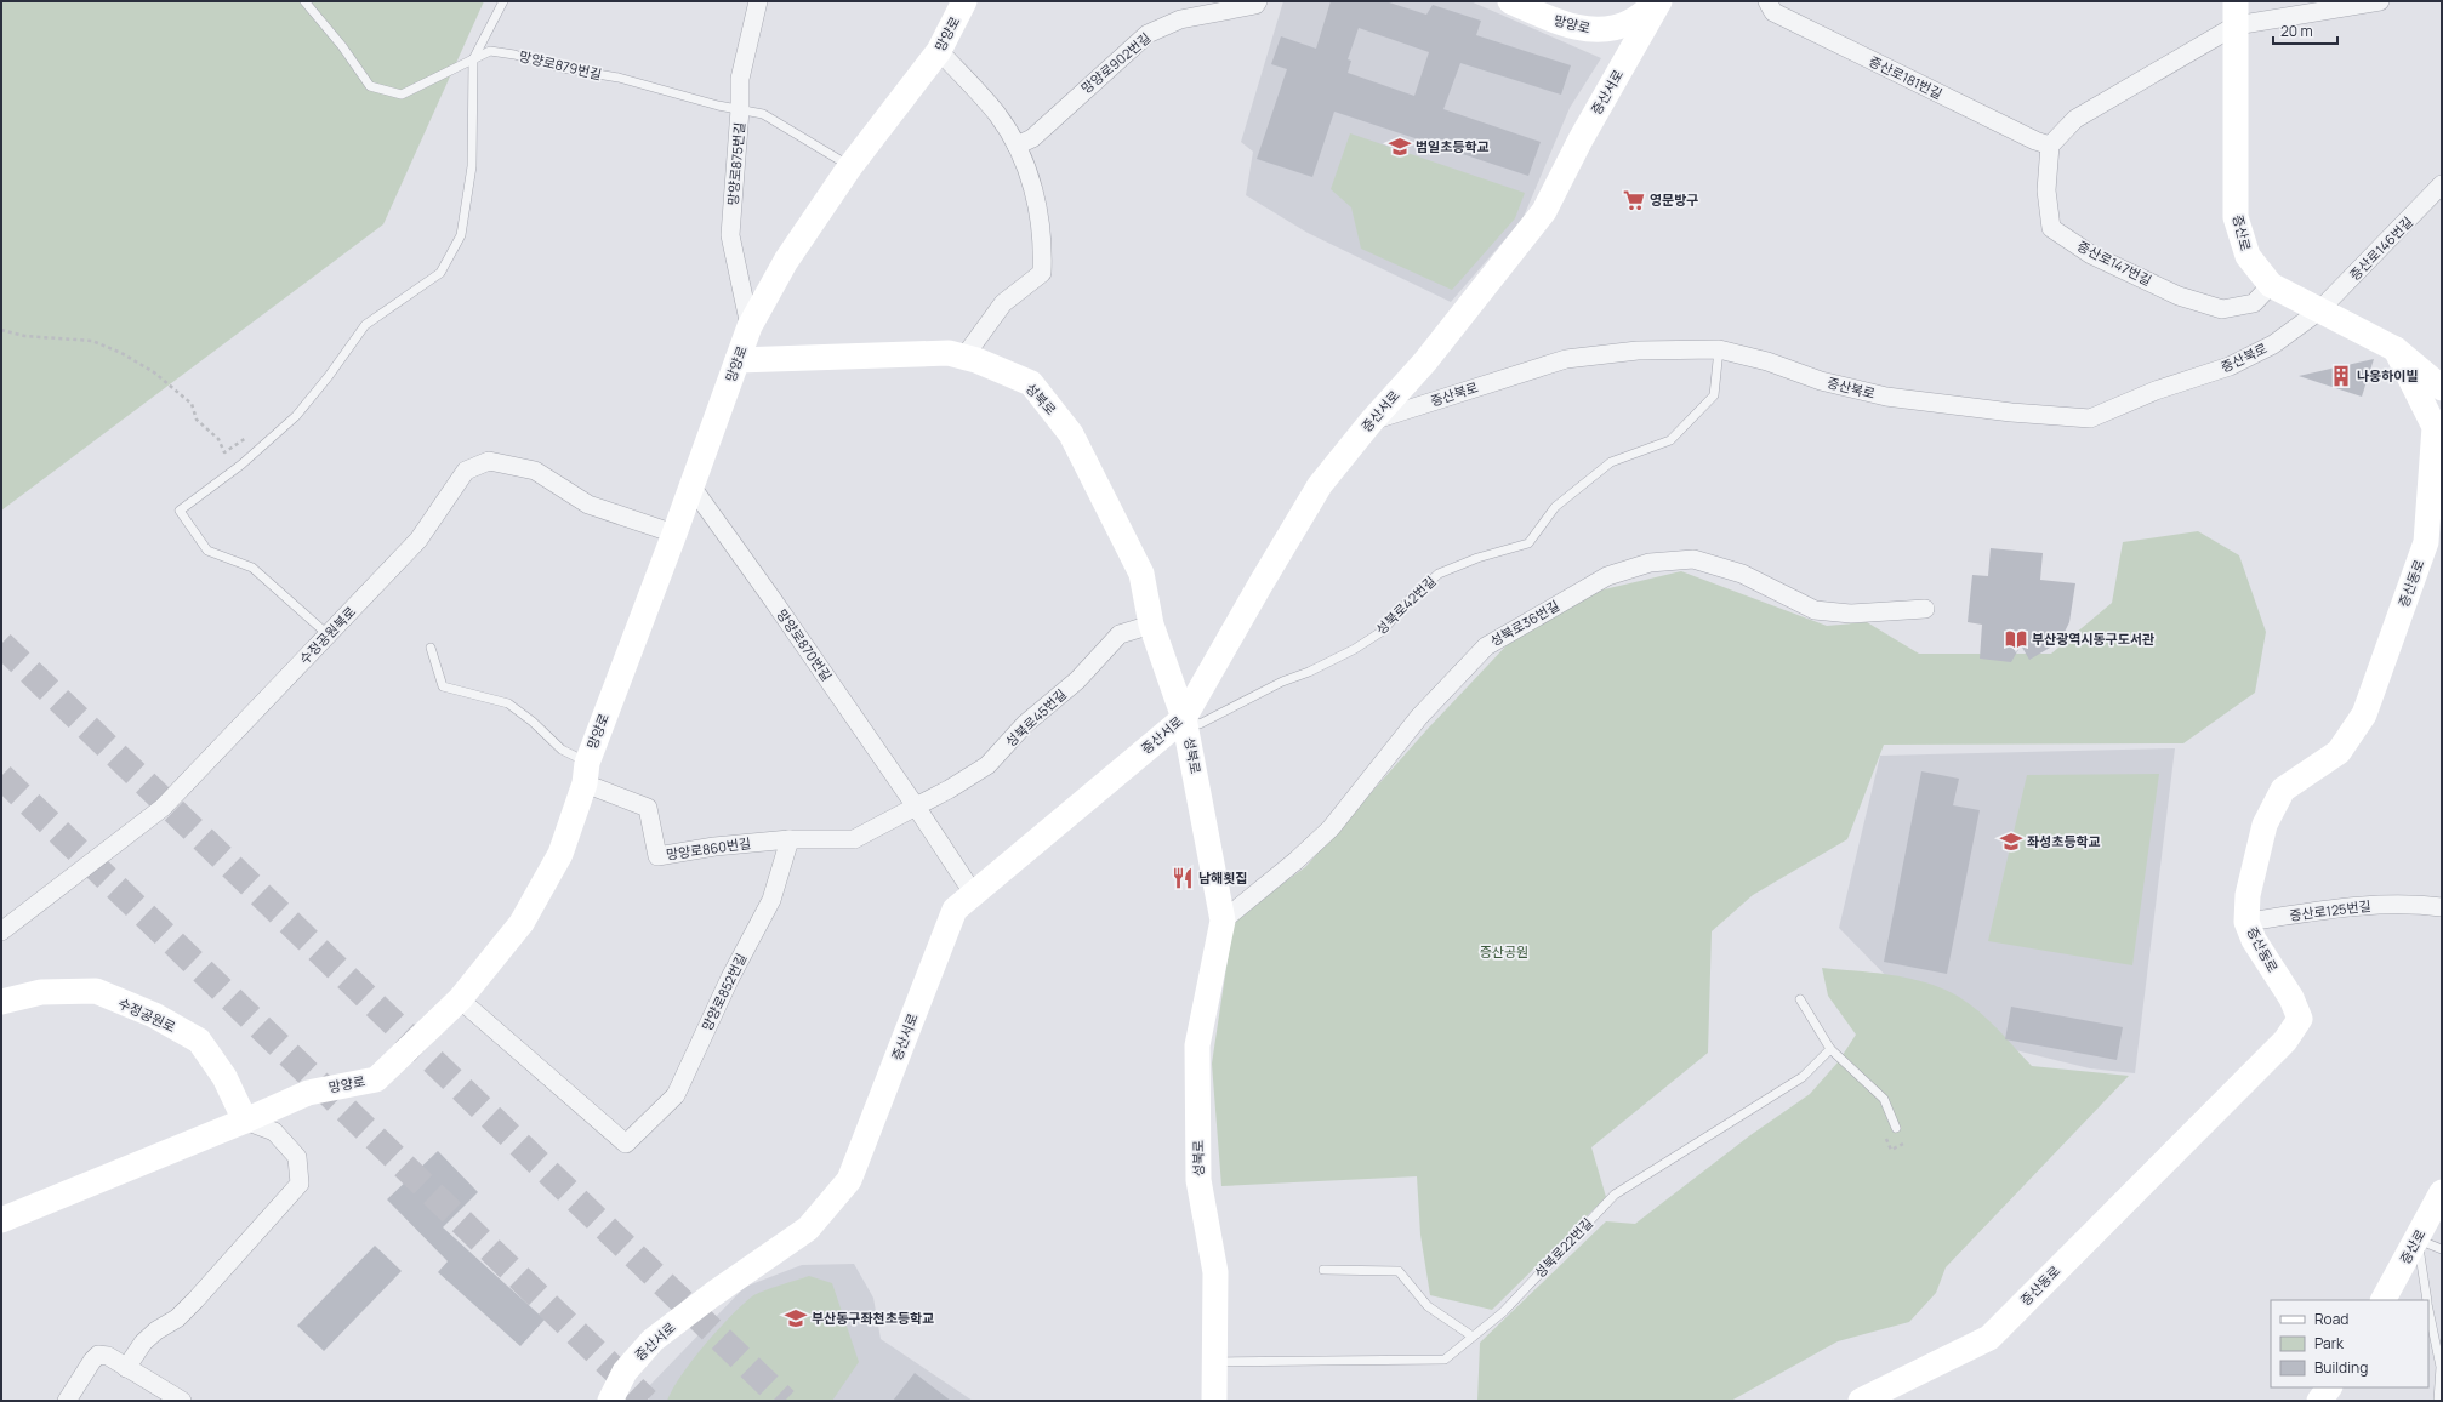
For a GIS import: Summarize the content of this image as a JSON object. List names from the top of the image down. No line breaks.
{"streets":{"street":["망양로","망양로902번길","증산로181번길","증산서로","망양로875번길","증산로","증산로146번길","증산로147번길","증산북로","성북로","증산동로","성북로36번길","수정공원북로","망양로870번길","성북로45번길","망양로860번길","증산로125번길","망양로852번길","수정공원로"],"lane":["망양로879번길","성북로42번길","성북로22번길"]},"crossings":[["망양로","망양로879번길"],["망양로","증산서로"],["망양로","망양로875번길"],["망양로","성북로"],["망양로","수정공원북로"],["망양로","망양로870번길"],["망양로","망양로860번길"],["망양로","망양로852번길"],["망양로","수정공원로"],["망양로879번길","망양로875번길"],["증산로181번길","증산로147번길"],["증산서로","증산북로"],["증산서로","성북로"],["증산서로","성북로42번길"],["증산로","증산로146번길"],["증산로","증산로147번길"],["증산로","증산북로"],["증산로","증산동로"],["증산로146번길","증산북로"],["증산북로","성북로42번길"],["성북로","성북로42번길"],["성북로","성북로36번길"],["성북로","성북로45번길"],["성북로","성북로22번길"],["증산동로","증산로125번길"],["망양로870번길","성북로45번길"],["망양로860번길","망양로852번길"]],"parks":["증산공원"],"places":{"school or university":["범일초등학교","좌성초등학교","부산동구좌천초등학교"],"supermarket":["영문방구"],"building":["나웅하이빌"],"library":["부산광역시동구도서관"],"restaurant":["남해횟집"]},"legend":["Road","Park","Building"],"scale_bar":"20 m"}
